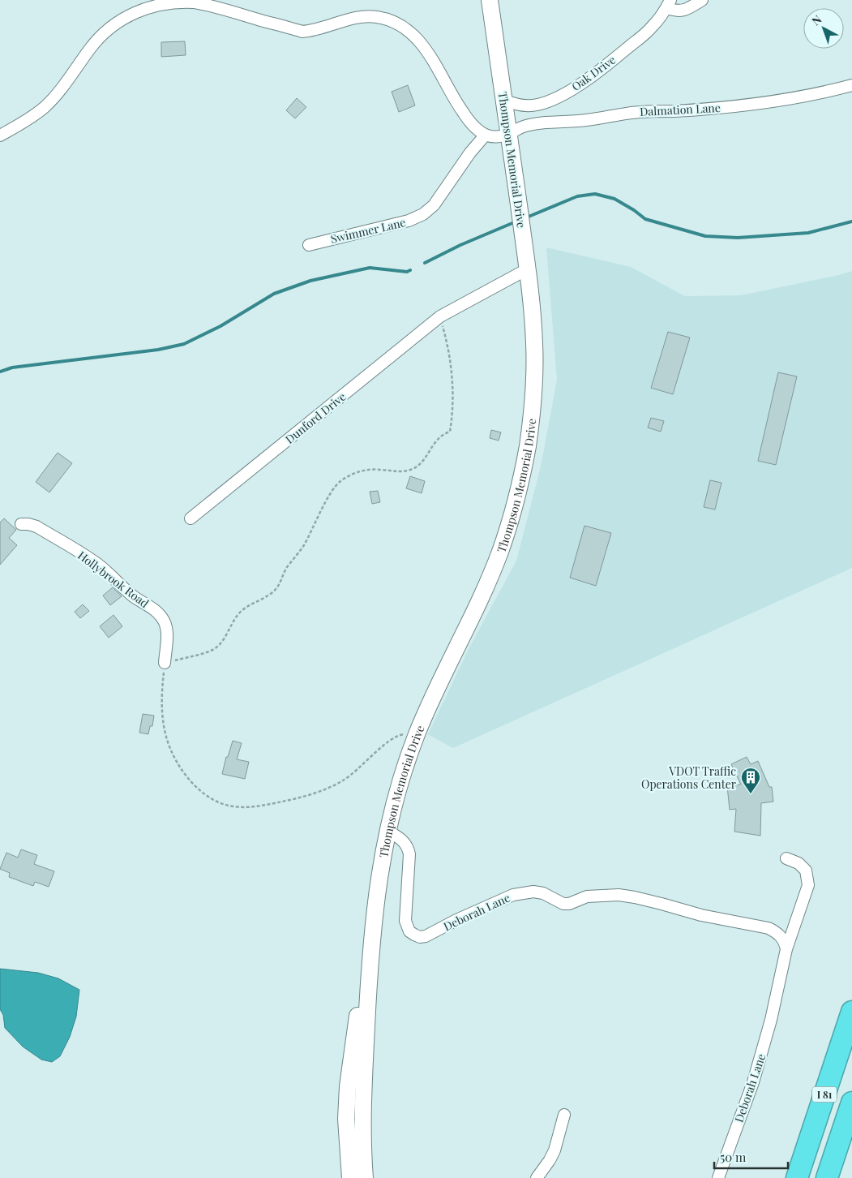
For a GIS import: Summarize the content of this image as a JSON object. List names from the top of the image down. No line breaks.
{"streets":{"highway":["I 81"],"main road":["Thompson Memorial Drive"],"street":["Oak Drive","Dalmation Lane","Swimmer Lane","Dunford Drive","Hollybrook Road","Deborah Lane"]},"crossings":[["Oak Drive","Thompson Memorial Drive"],["Dalmation Lane","Thompson Memorial Drive"],["Thompson Memorial Drive","Dunford Drive"],["Thompson Memorial Drive","Deborah Lane"]],"places":{"building":["VDOT Traffic Operations Center"]},"scale_bar":"50 m","north":"top left"}
